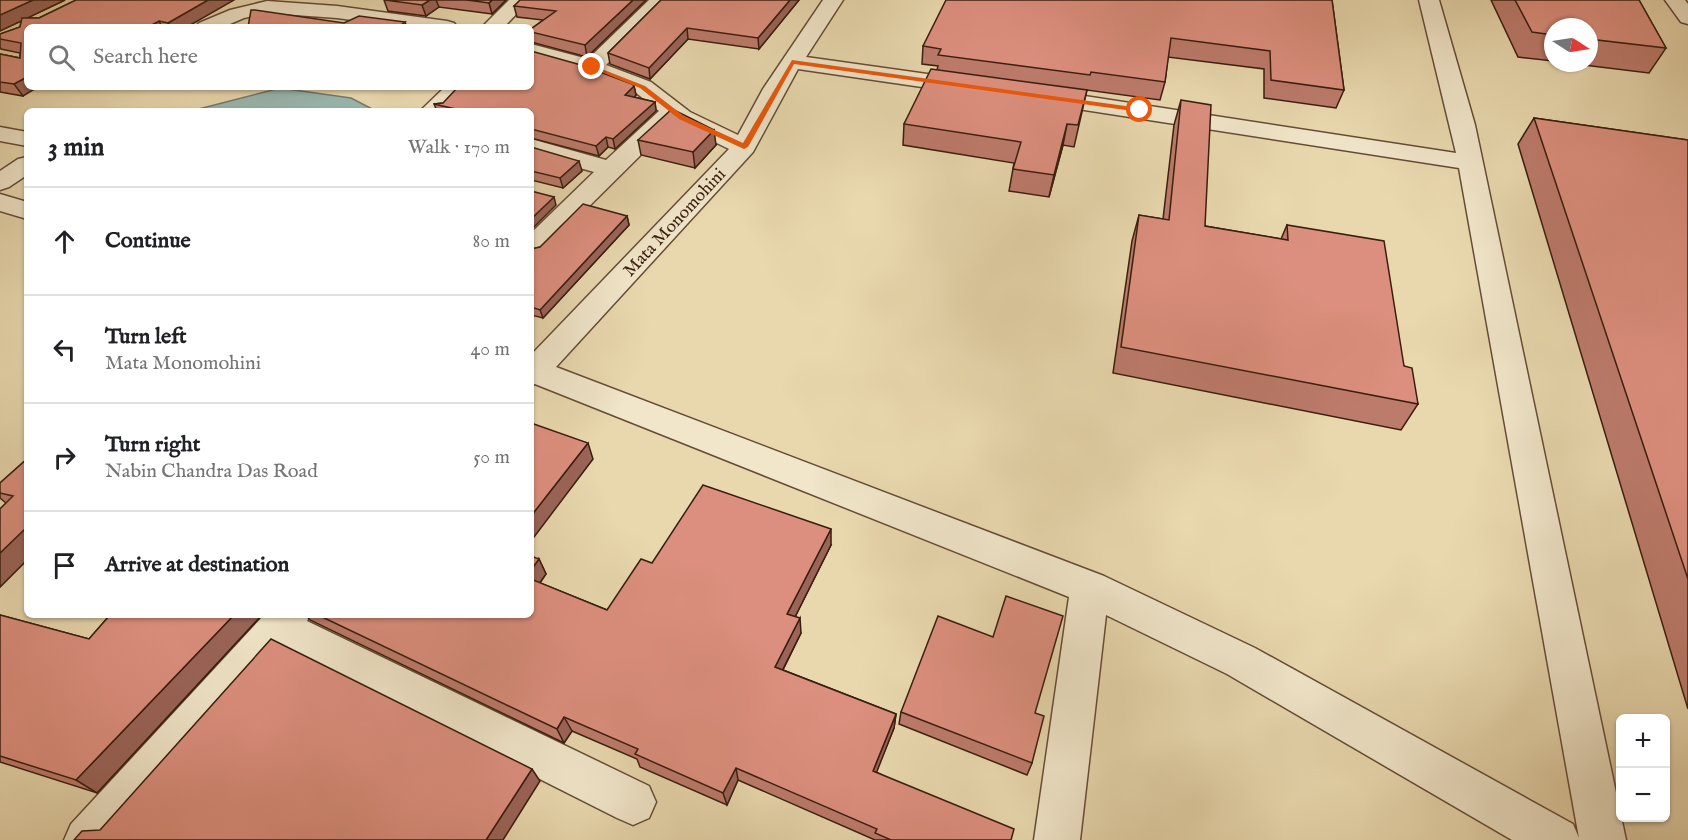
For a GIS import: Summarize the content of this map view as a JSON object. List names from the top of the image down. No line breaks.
{"streets":{"street":["Mata Monomohini"]},"north":"right","page":{"search":"Search here","heading":["3 min","Walk · 170 m"],"list":[["Continue","80 m"],["Turn left","Mata Monomohini","40 m"],["Turn right","Nabin Chandra Das Road","50 m"],"Arrive at destination"],"map_buttons":["+","−"]}}
